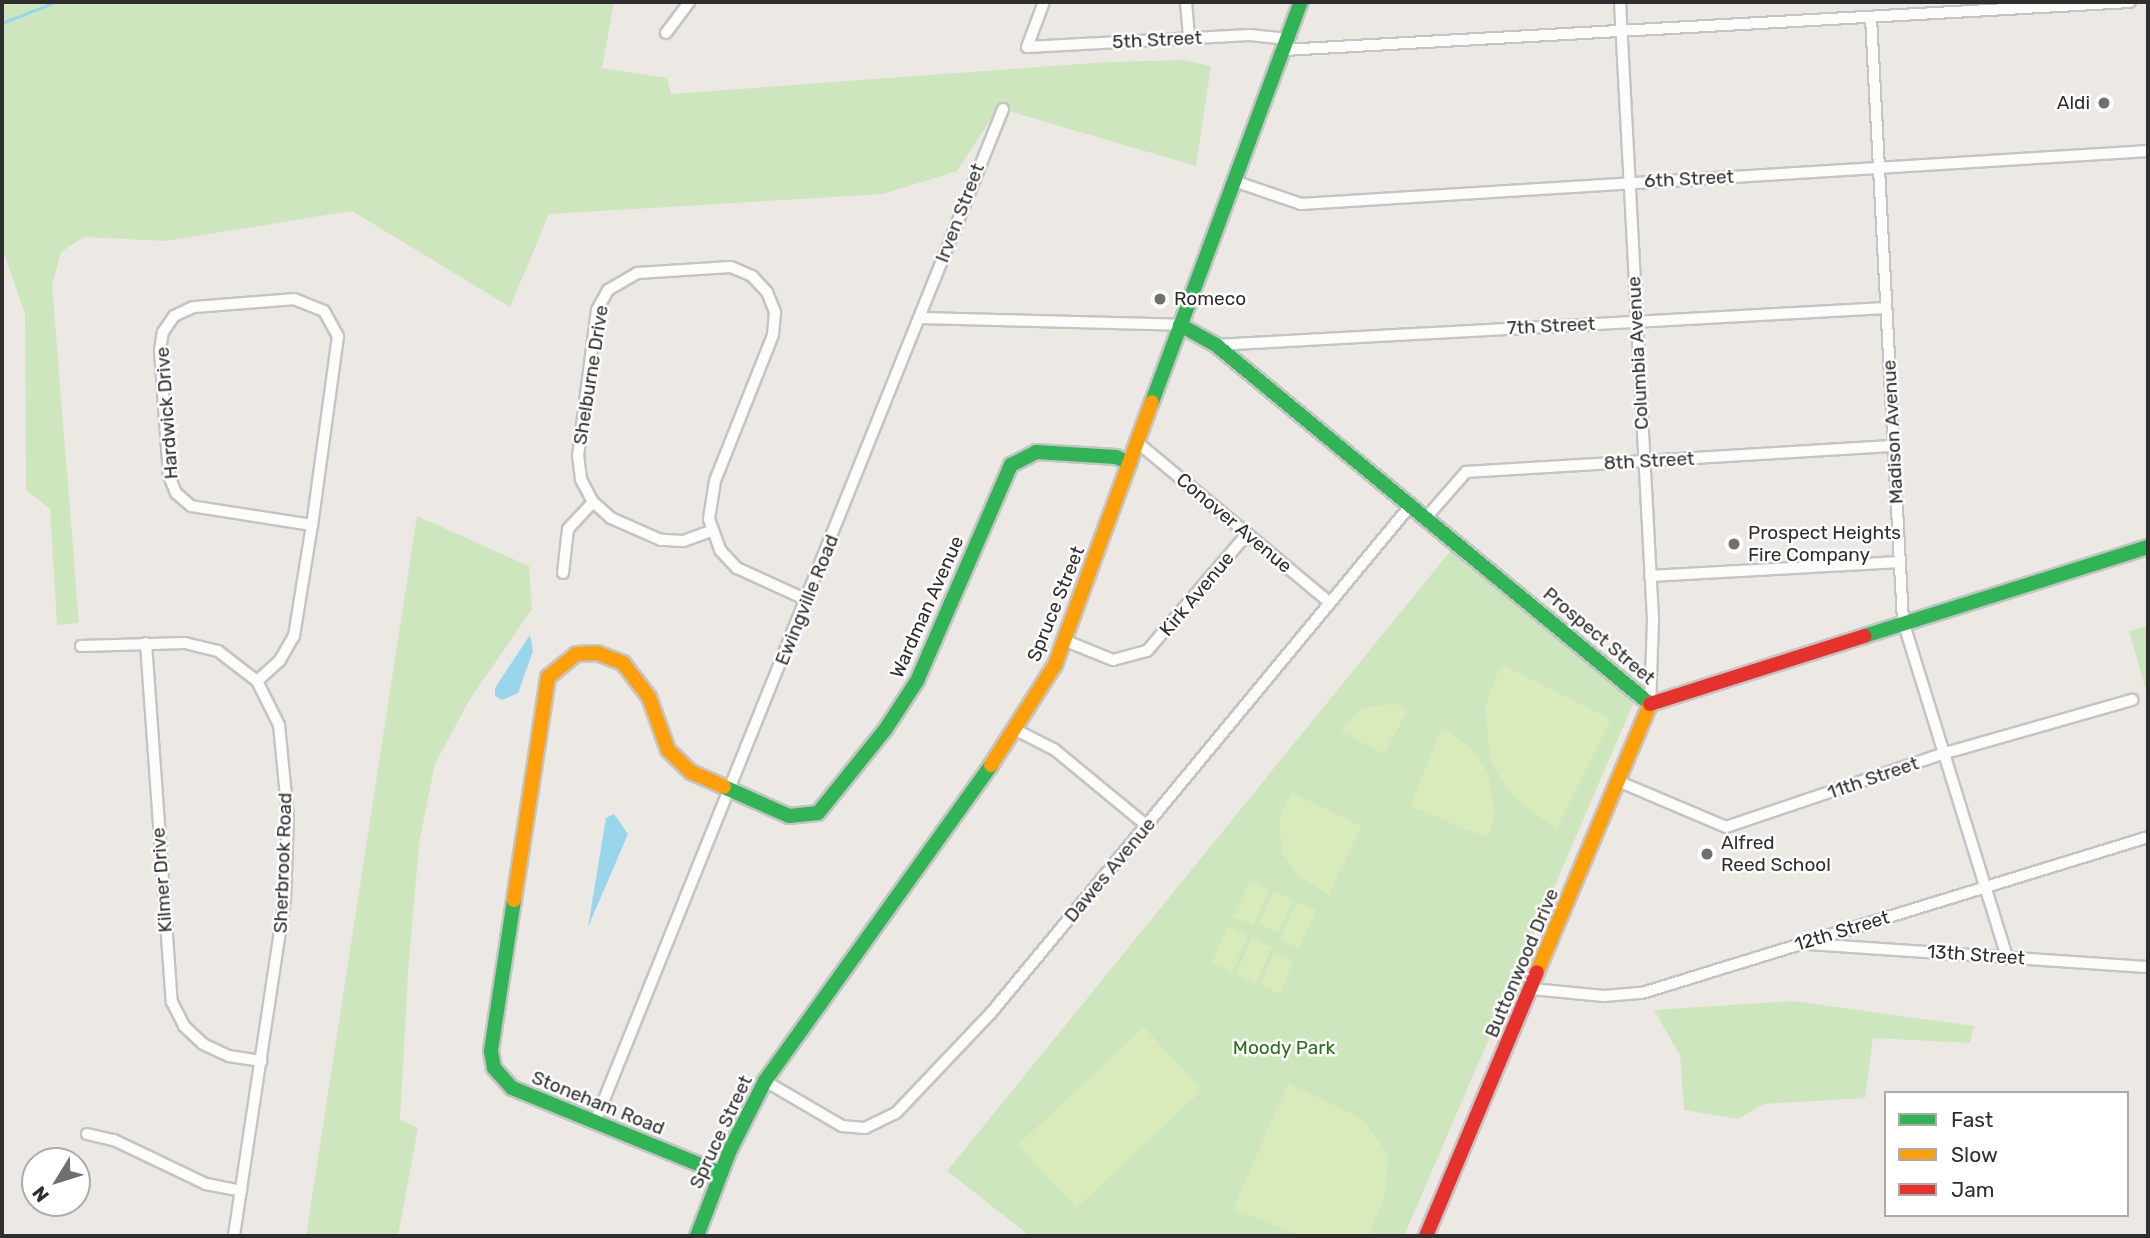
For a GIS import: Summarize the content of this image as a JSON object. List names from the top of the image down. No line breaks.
{"streets":{"street":["5th Street","6th Street","Irven Street","7th Street","Columbia Avenue","Shelburne Drive","Hardwick Drive","Madison Avenue","8th Street","Conover Avenue","Kirk Avenue","Ewingville Road","Spruce Street","Wardman Avenue","Prospect Street","11th Street","Sherbrook Road","Dawes Avenue","Kilmer Drive","12th Street","13th Street","Buttonwood Drive","Stoneham Road"]},"crossings":[["5th Street","Columbia Avenue"],["5th Street","Madison Avenue"],["5th Street","Spruce Street"],["6th Street","Columbia Avenue"],["6th Street","Madison Avenue"],["6th Street","Spruce Street"],["Irven Street","Ewingville Road"],["7th Street","Columbia Avenue"],["7th Street","Madison Avenue"],["7th Street","Prospect Street"],["Columbia Avenue","8th Street"],["Columbia Avenue","Prospect Street"],["Columbia Avenue","Buttonwood Drive"],["Hardwick Drive","Sherbrook Road"],["Madison Avenue","8th Street"],["Madison Avenue","Prospect Street"],["Madison Avenue","11th Street"],["Madison Avenue","12th Street"],["Madison Avenue","13th Street"],["8th Street","Prospect Street"],["Conover Avenue","Kirk Avenue"],["Conover Avenue","Spruce Street"],["Conover Avenue","Dawes Avenue"],["Kirk Avenue","Spruce Street"],["Ewingville Road","Wardman Avenue"],["Ewingville Road","Stoneham Road"],["Spruce Street","Wardman Avenue"],["Spruce Street","Prospect Street"],["Spruce Street","Dawes Avenue"],["Spruce Street","Stoneham Road"],["Wardman Avenue","Stoneham Road"],["Prospect Street","Dawes Avenue"],["Prospect Street","Buttonwood Drive"],["11th Street","Buttonwood Drive"],["Sherbrook Road","Kilmer Drive"],["12th Street","13th Street"],["12th Street","Buttonwood Drive"]],"parks":["Moody Park"],"places":["Aldi","Romeco","Prospect Heights Fire Company","Alfred Reed School"],"legend":["Fast","Slow","Jam"],"north":"bottom left"}
